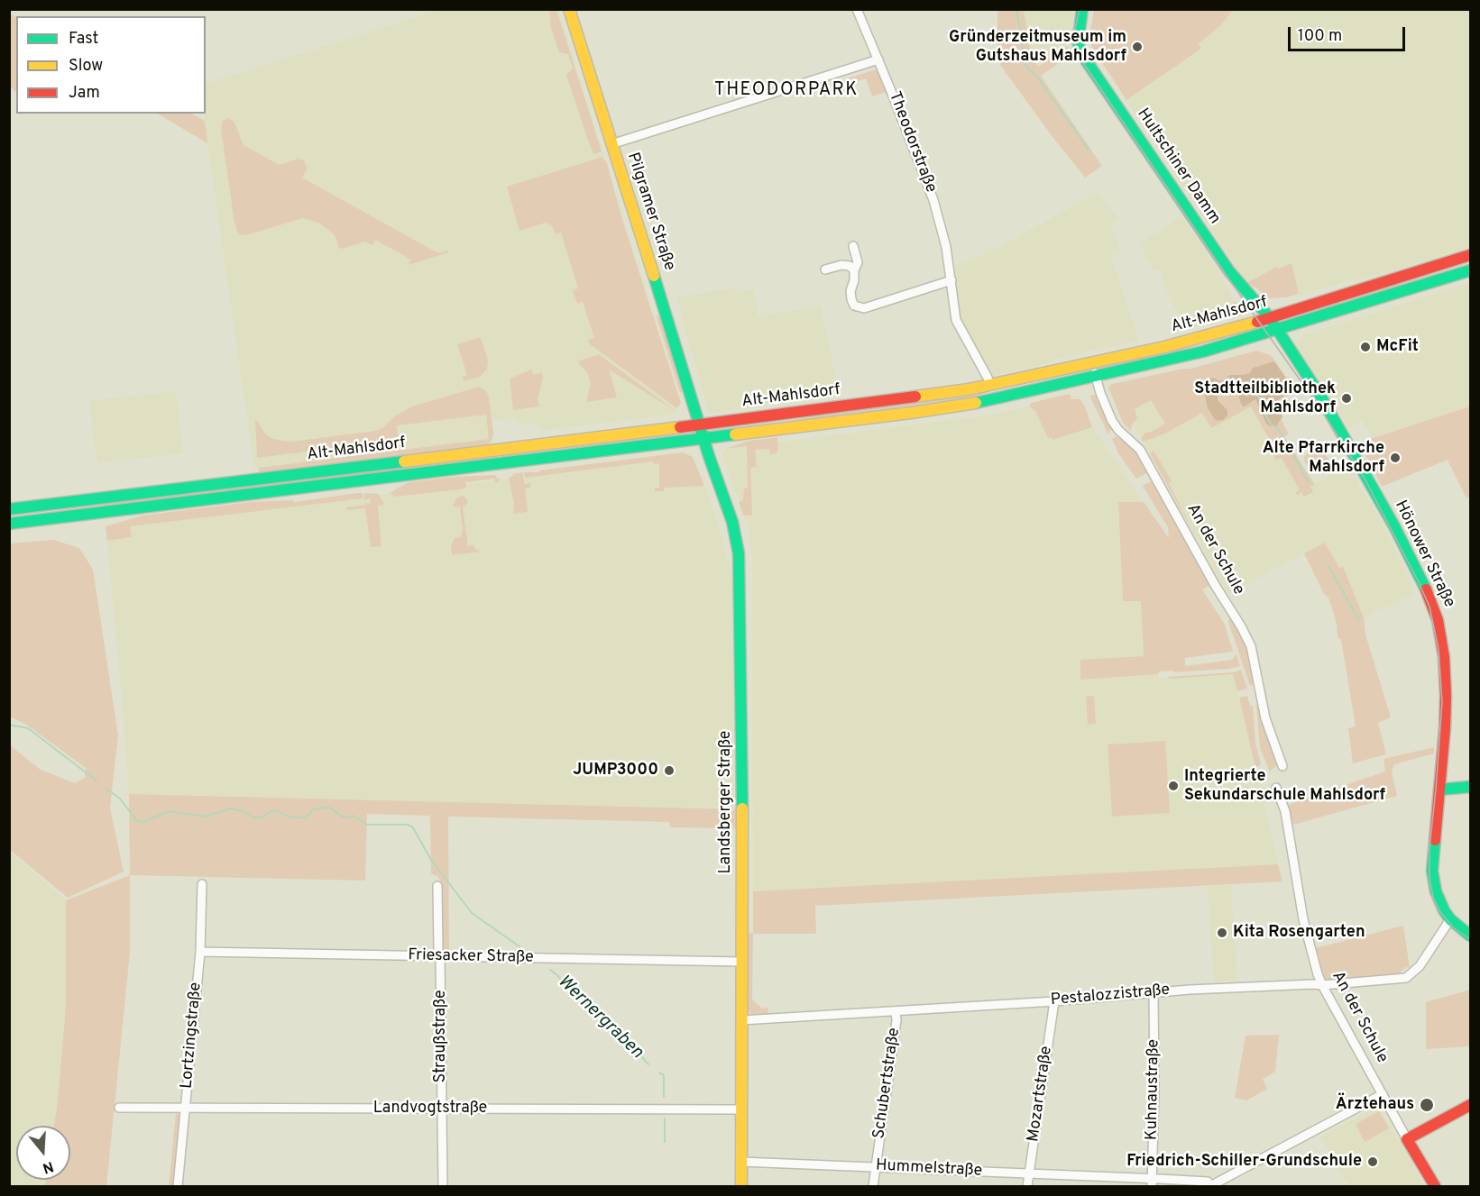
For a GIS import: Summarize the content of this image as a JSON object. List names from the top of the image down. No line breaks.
{"streets":{"main road":["Hultschiner Damm","Pilgramer Straße","Alt-Mahlsdorf","An der Schule","Hönower Straße","Landsberger Straße"],"street":["Theodorstraße","Friesacker Straße","Pestalozzistraße","Lortzingstraße","Straußstraße","Schubertstraße","Kuhnaustraße","Mozartstraße","Landvogtstraße","Hummelstraße"]},"crossings":[["Theodorstraße","Alt-Mahlsdorf"],["Hultschiner Damm","Alt-Mahlsdorf"],["Hultschiner Damm","Hönower Straße"],["Pilgramer Straße","Alt-Mahlsdorf"],["Pilgramer Straße","Landsberger Straße"],["Alt-Mahlsdorf","An der Schule"],["Alt-Mahlsdorf","Hönower Straße"],["Alt-Mahlsdorf","Landsberger Straße"],["An der Schule","Pestalozzistraße"],["An der Schule","Hummelstraße"],["Hönower Straße","Pestalozzistraße"],["Landsberger Straße","Friesacker Straße"],["Landsberger Straße","Pestalozzistraße"],["Landsberger Straße","Landvogtstraße"],["Landsberger Straße","Hummelstraße"],["Friesacker Straße","Lortzingstraße"],["Friesacker Straße","Straußstraße"],["Pestalozzistraße","Schubertstraße"],["Pestalozzistraße","Kuhnaustraße"],["Pestalozzistraße","Mozartstraße"],["Lortzingstraße","Landvogtstraße"],["Straußstraße","Landvogtstraße"],["Schubertstraße","Hummelstraße"],["Kuhnaustraße","Hummelstraße"],["Mozartstraße","Hummelstraße"]],"districts":["THEODORPARK"],"water":["Wernergraben"],"places":["Gründerzeitmuseum im Gutshaus Mahlsdorf","McFit","Stadtteilbibliothek Mahlsdorf","Alte Pfarrkirche Mahlsdorf","JUMP3000","Integrierte Sekundarschule Mahlsdorf","Kita Rosengarten","Ärztehaus","Friedrich-Schiller-Grundschule"],"legend":["Fast","Slow","Jam"],"scale_bar":"100 m","north":"bottom"}
